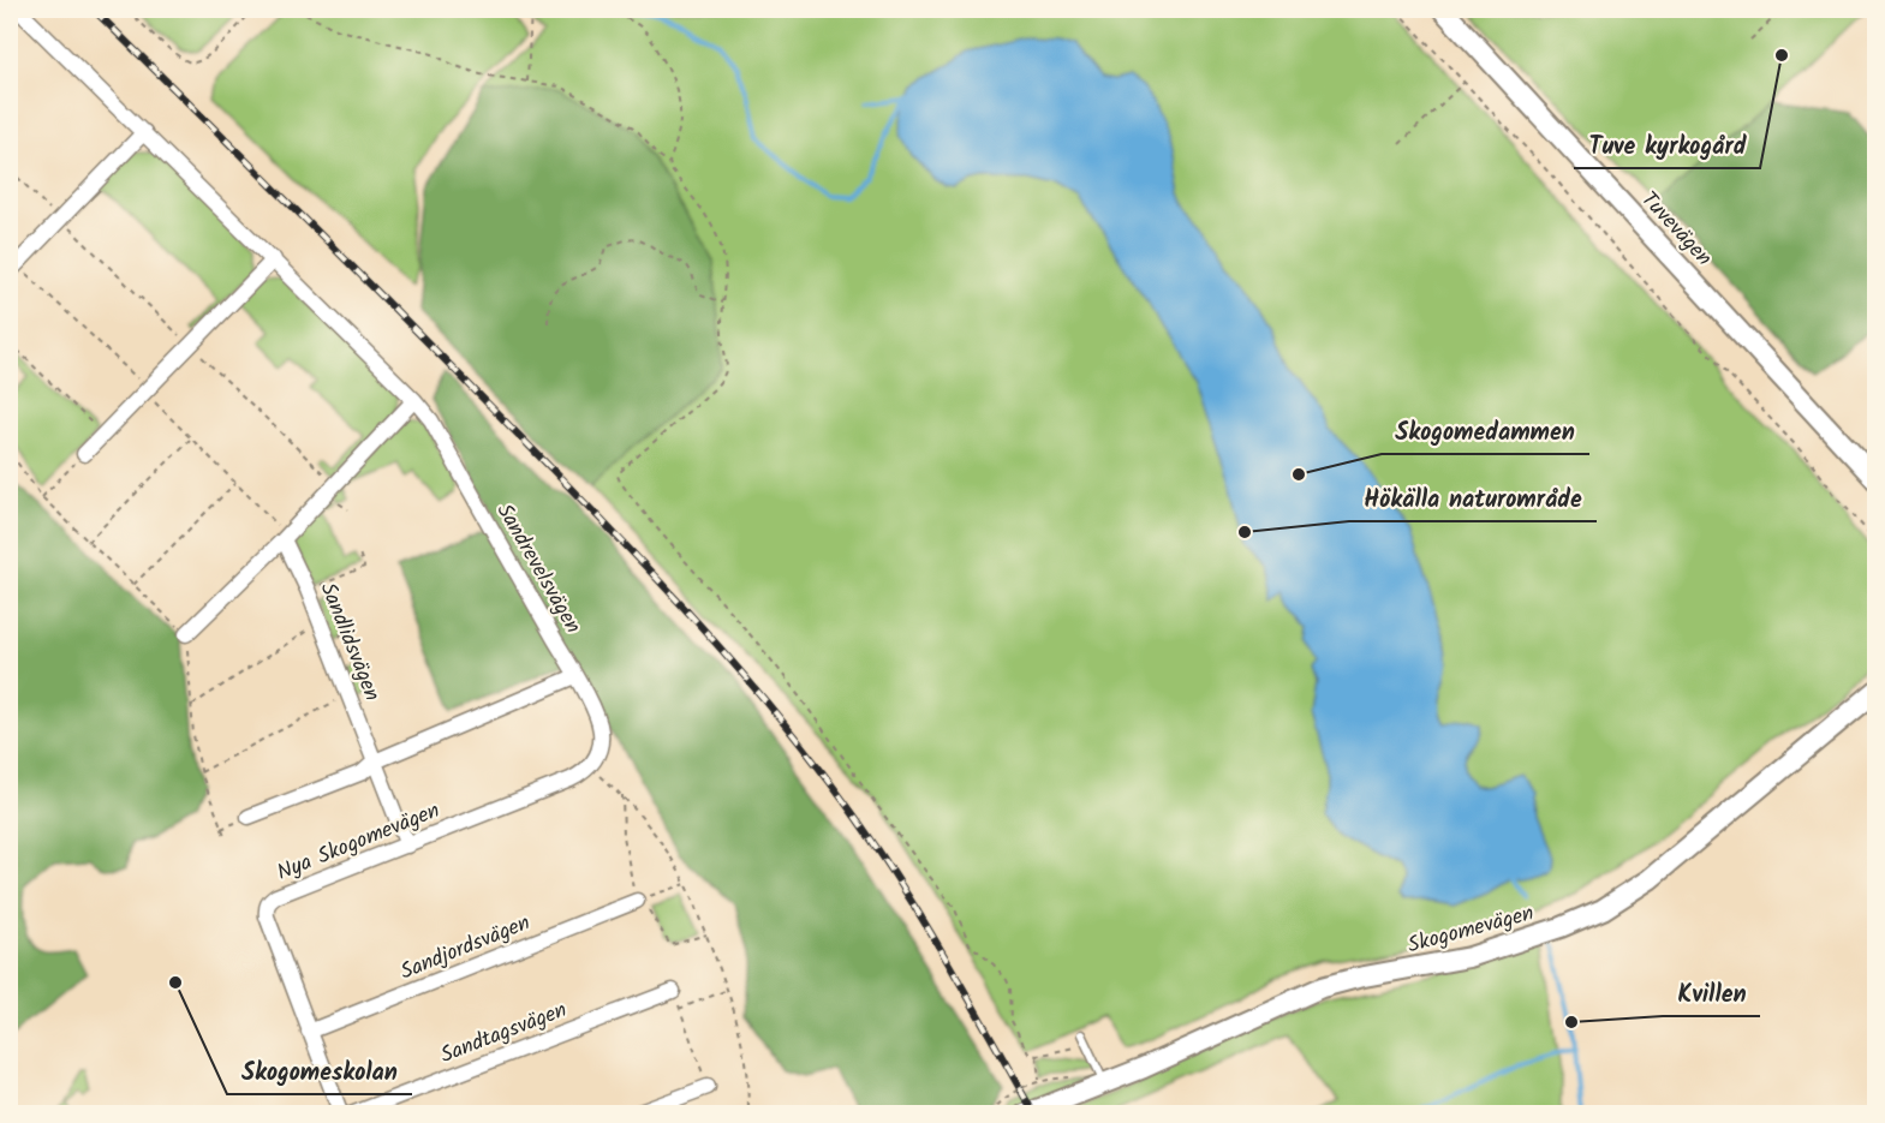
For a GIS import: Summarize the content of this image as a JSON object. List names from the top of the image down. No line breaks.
{"streets":{"street":["Tuvevägen","Sandrevelsvägen","Sandlidsvägen","Nya Skogomevägen","Skogomevägen","Sandjordsvägen","Sandtagsvägen"]},"crossings":[["Sandrevelsvägen","Nya Skogomevägen"],["Sandlidsvägen","Nya Skogomevägen"],["Nya Skogomevägen","Sandjordsvägen"]],"places":["Tuve kyrkogård","Skogomedammen","Hökälla naturområde","Skogomeskolan","Kvillen"]}
